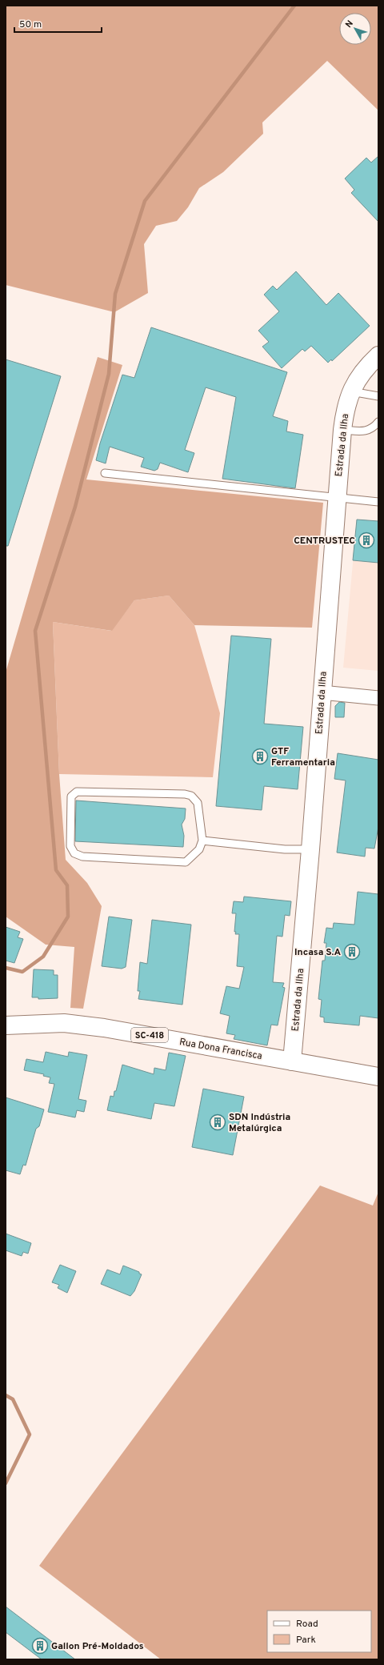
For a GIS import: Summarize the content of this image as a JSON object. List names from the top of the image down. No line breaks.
{"streets":{"street":["Estrada da Ilha","SC-418","Rua Dona Francisca"]},"crossings":[["Estrada da Ilha","Rua Dona Francisca"]],"places":{"building":["CENTRUSTEC","GTF Ferramentaria","Incasa S.A","SDN Indústria Metalúrgica","Gallon Pré-Moldados"]},"legend":["Road","Park"],"scale_bar":"50 m","north":"top left"}
